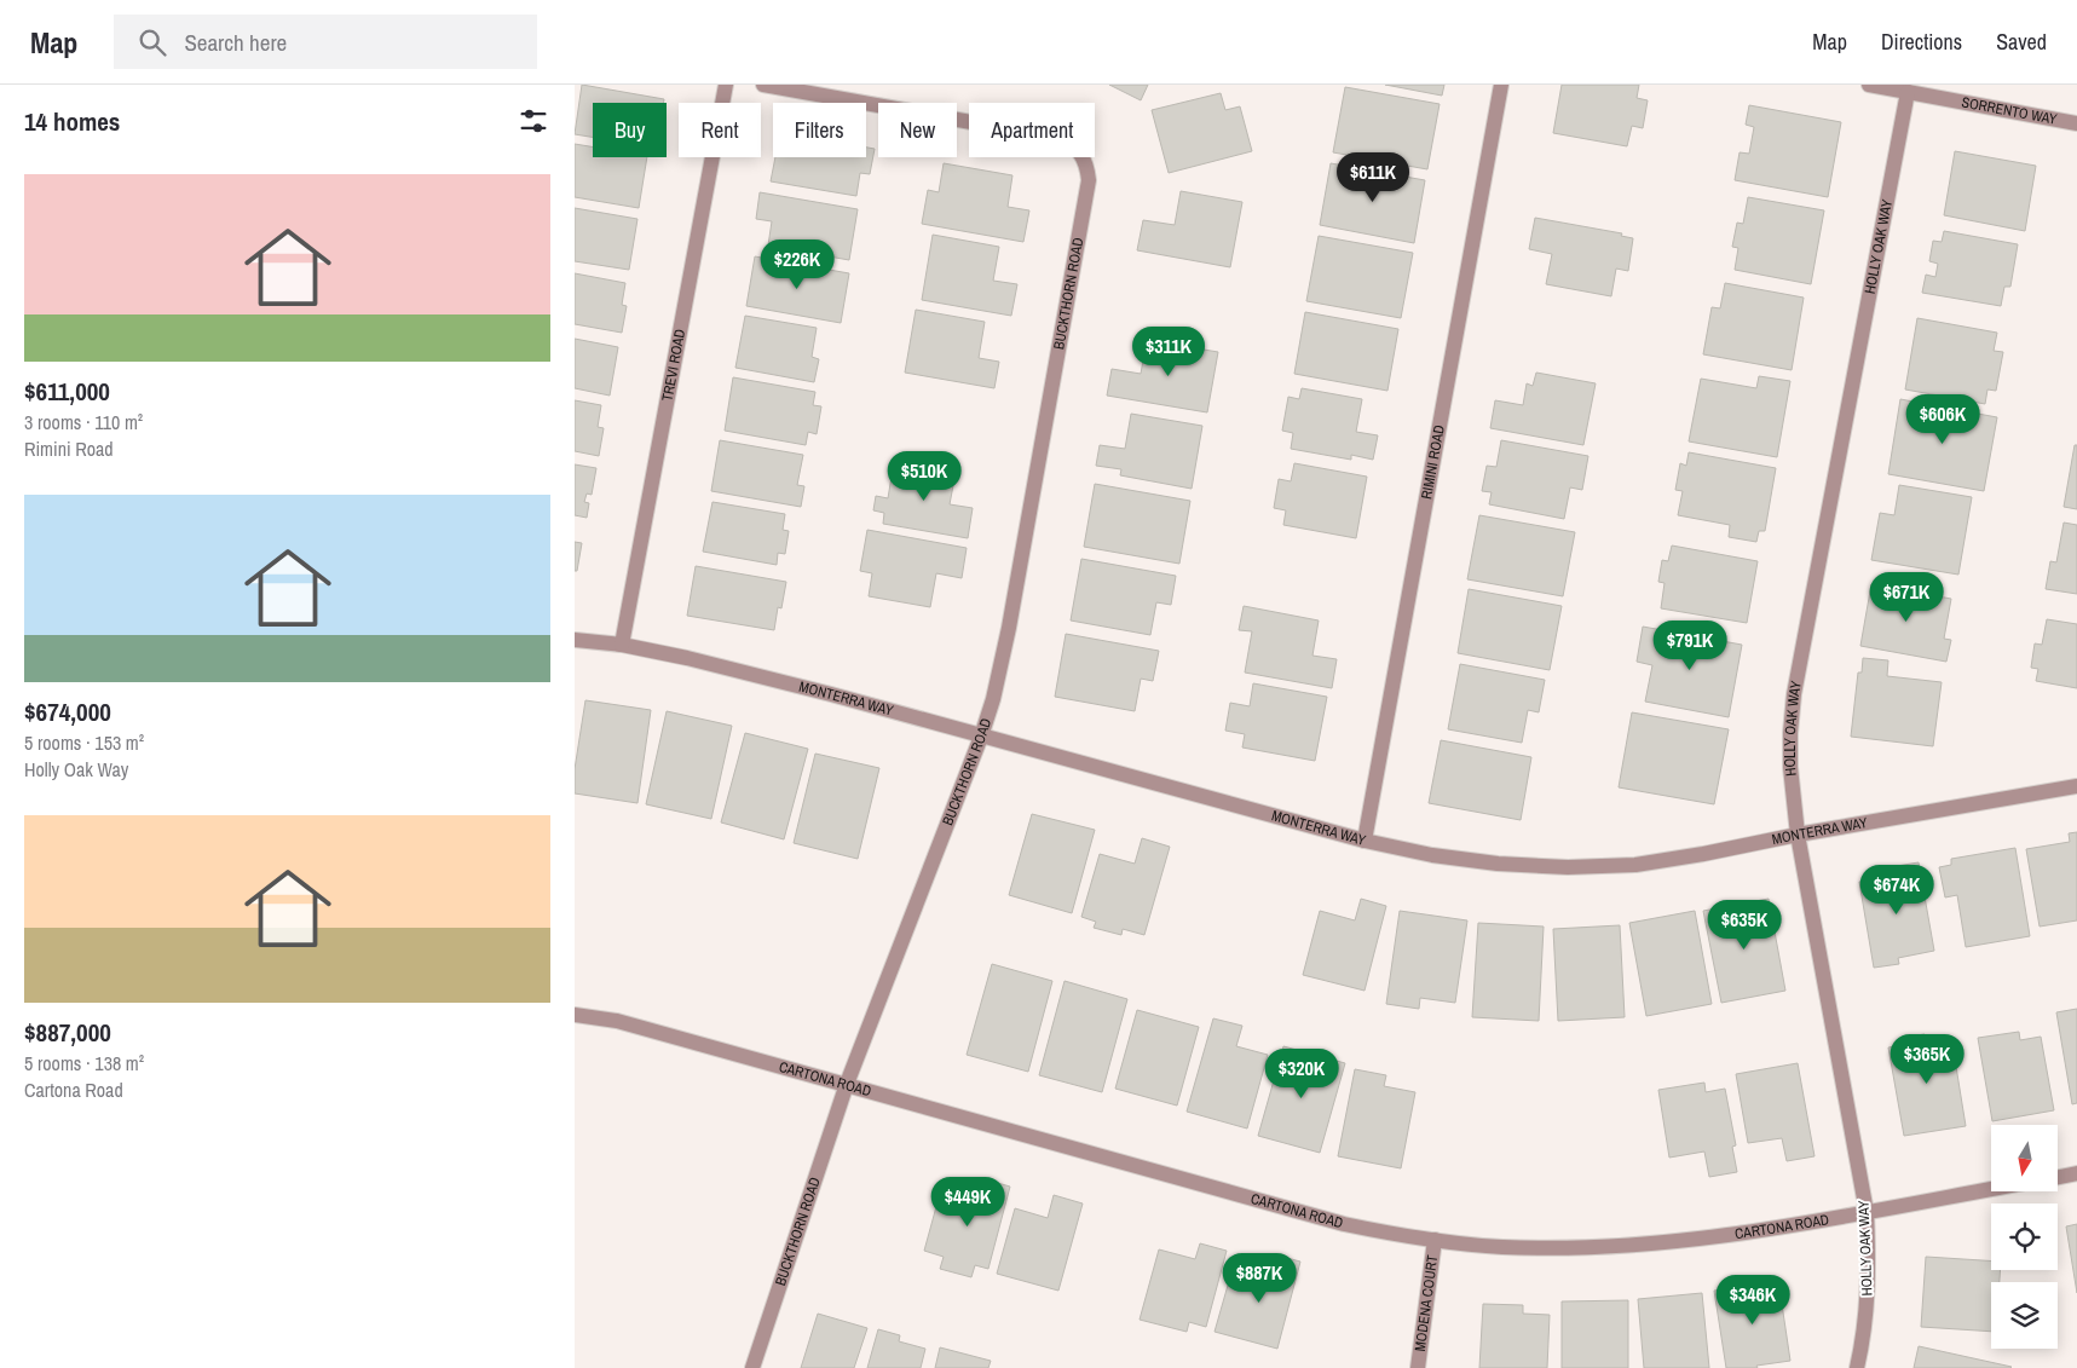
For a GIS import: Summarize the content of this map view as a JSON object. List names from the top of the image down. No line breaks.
{"streets":{"street":["SORRENTO WAY","HOLLY OAK WAY","BUCKTHORN ROAD","TREVI ROAD","RIMINI ROAD","MONTERRA WAY","CARTONA ROAD","MODENA COURT"]},"crossings":[["SORRENTO WAY","HOLLY OAK WAY"],["HOLLY OAK WAY","MONTERRA WAY"],["HOLLY OAK WAY","CARTONA ROAD"],["BUCKTHORN ROAD","MONTERRA WAY"],["BUCKTHORN ROAD","CARTONA ROAD"],["TREVI ROAD","MONTERRA WAY"],["RIMINI ROAD","MONTERRA WAY"],["CARTONA ROAD","MODENA COURT"]],"north":"bottom","page":{"header":"Map","search":"Search here","nav":["Map","Directions","Saved"],"heading":"14 homes","chip":["Buy","Rent","Filters","New","Apartment"],"price":["$611K","$226K","$311K","$606K","$510K","$671K","$791K","$674K","$635K","$365K","$320K","$449K","$887K","$346K"],"list":[{"name":"$611,000","note":"3 rooms · 110 m² · Rimini Road"},{"name":"$674,000","note":"5 rooms · 153 m² · Holly Oak Way"},{"name":"$887,000","note":"5 rooms · 138 m² · Cartona Road"}]}}
